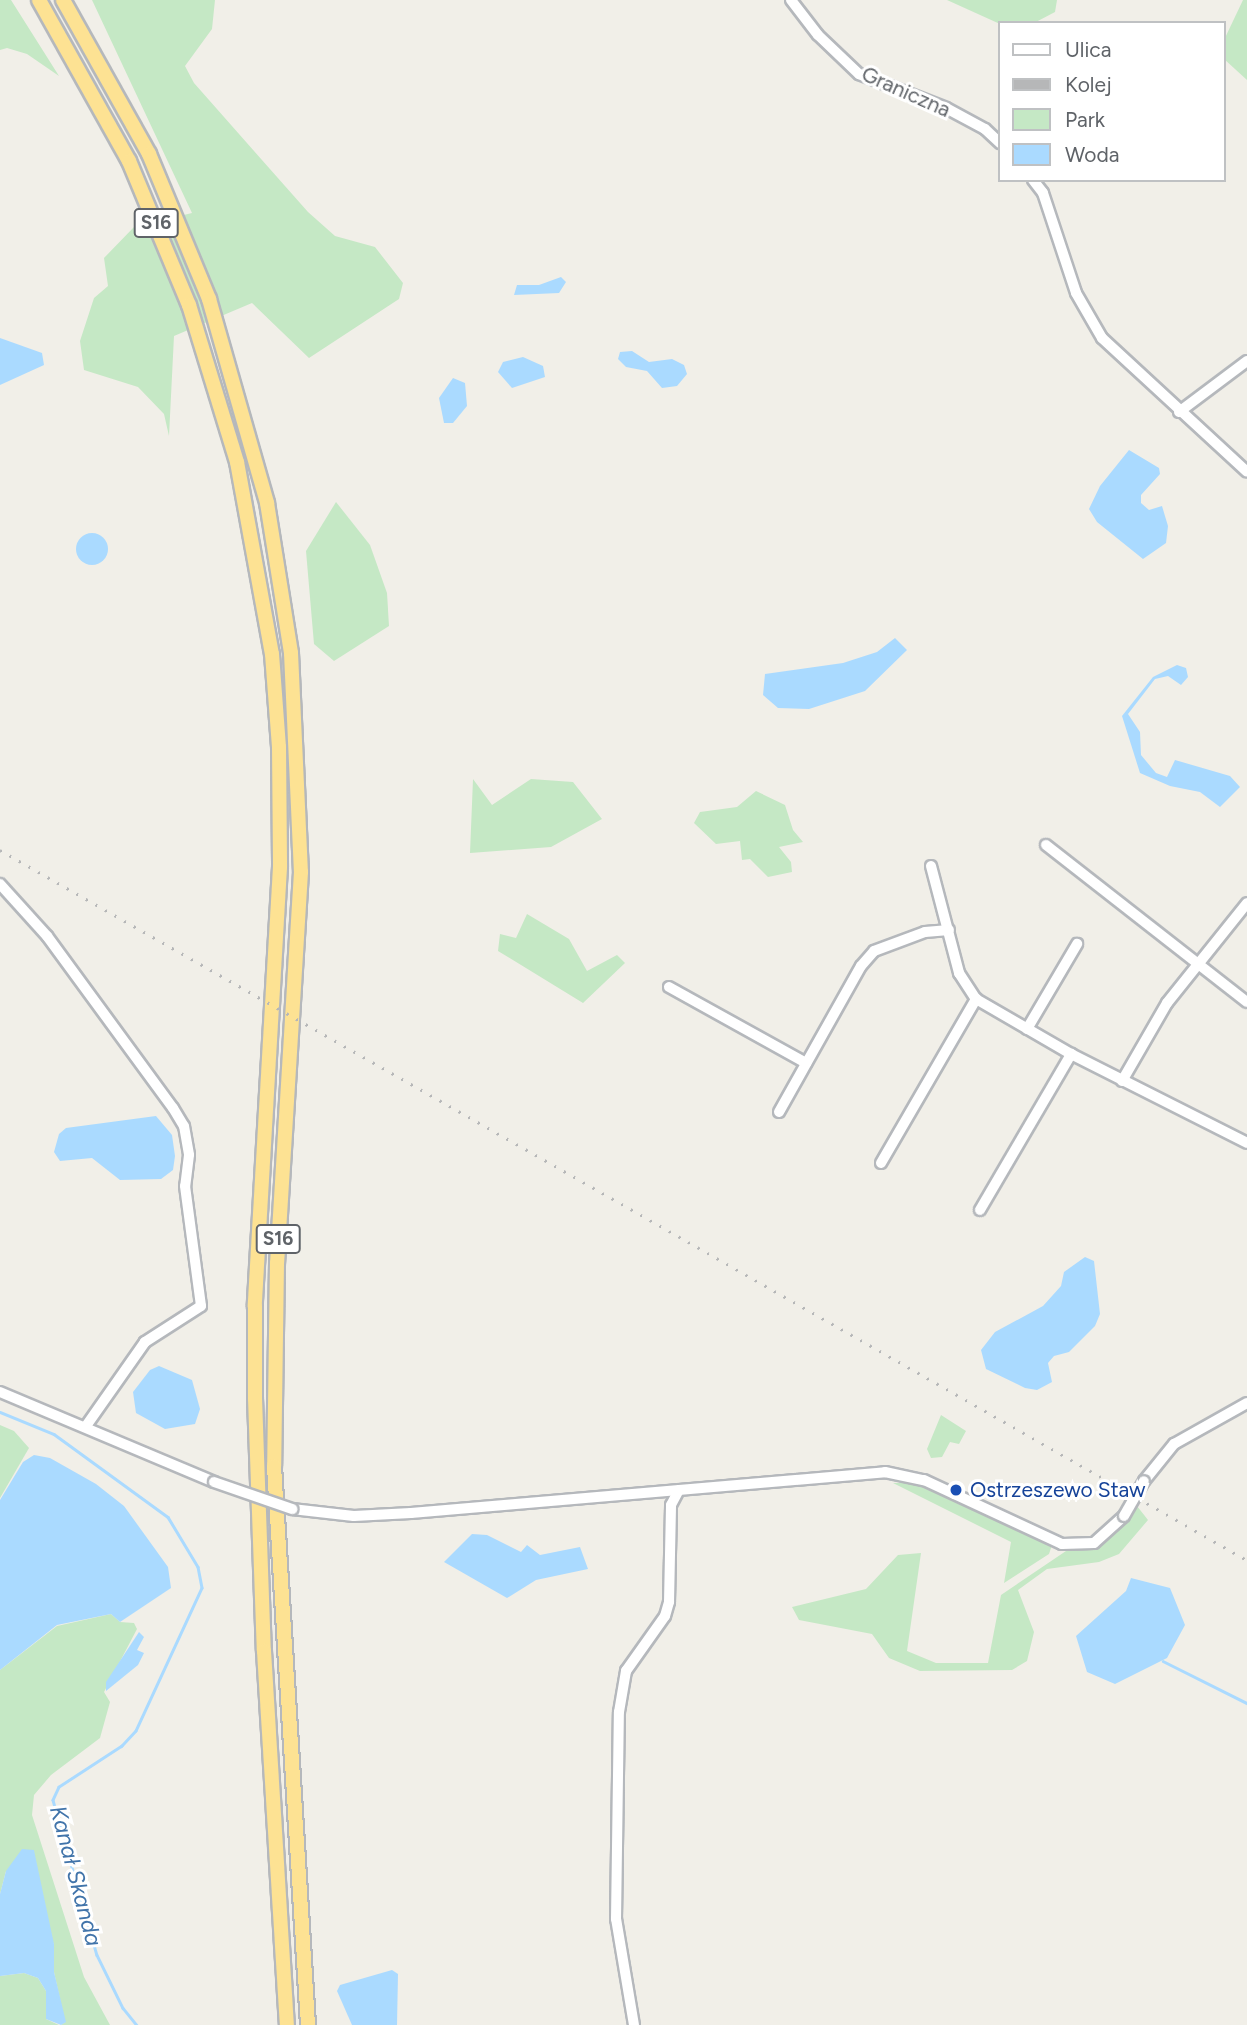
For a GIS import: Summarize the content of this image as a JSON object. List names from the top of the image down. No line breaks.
{"streets":{"highway":["S16"],"street":["Graniczna"]},"water":["Kanał Skanda"],"places":["Ostrzeszewo Staw"],"legend":["Ulica","Kolej","Park","Woda"]}
